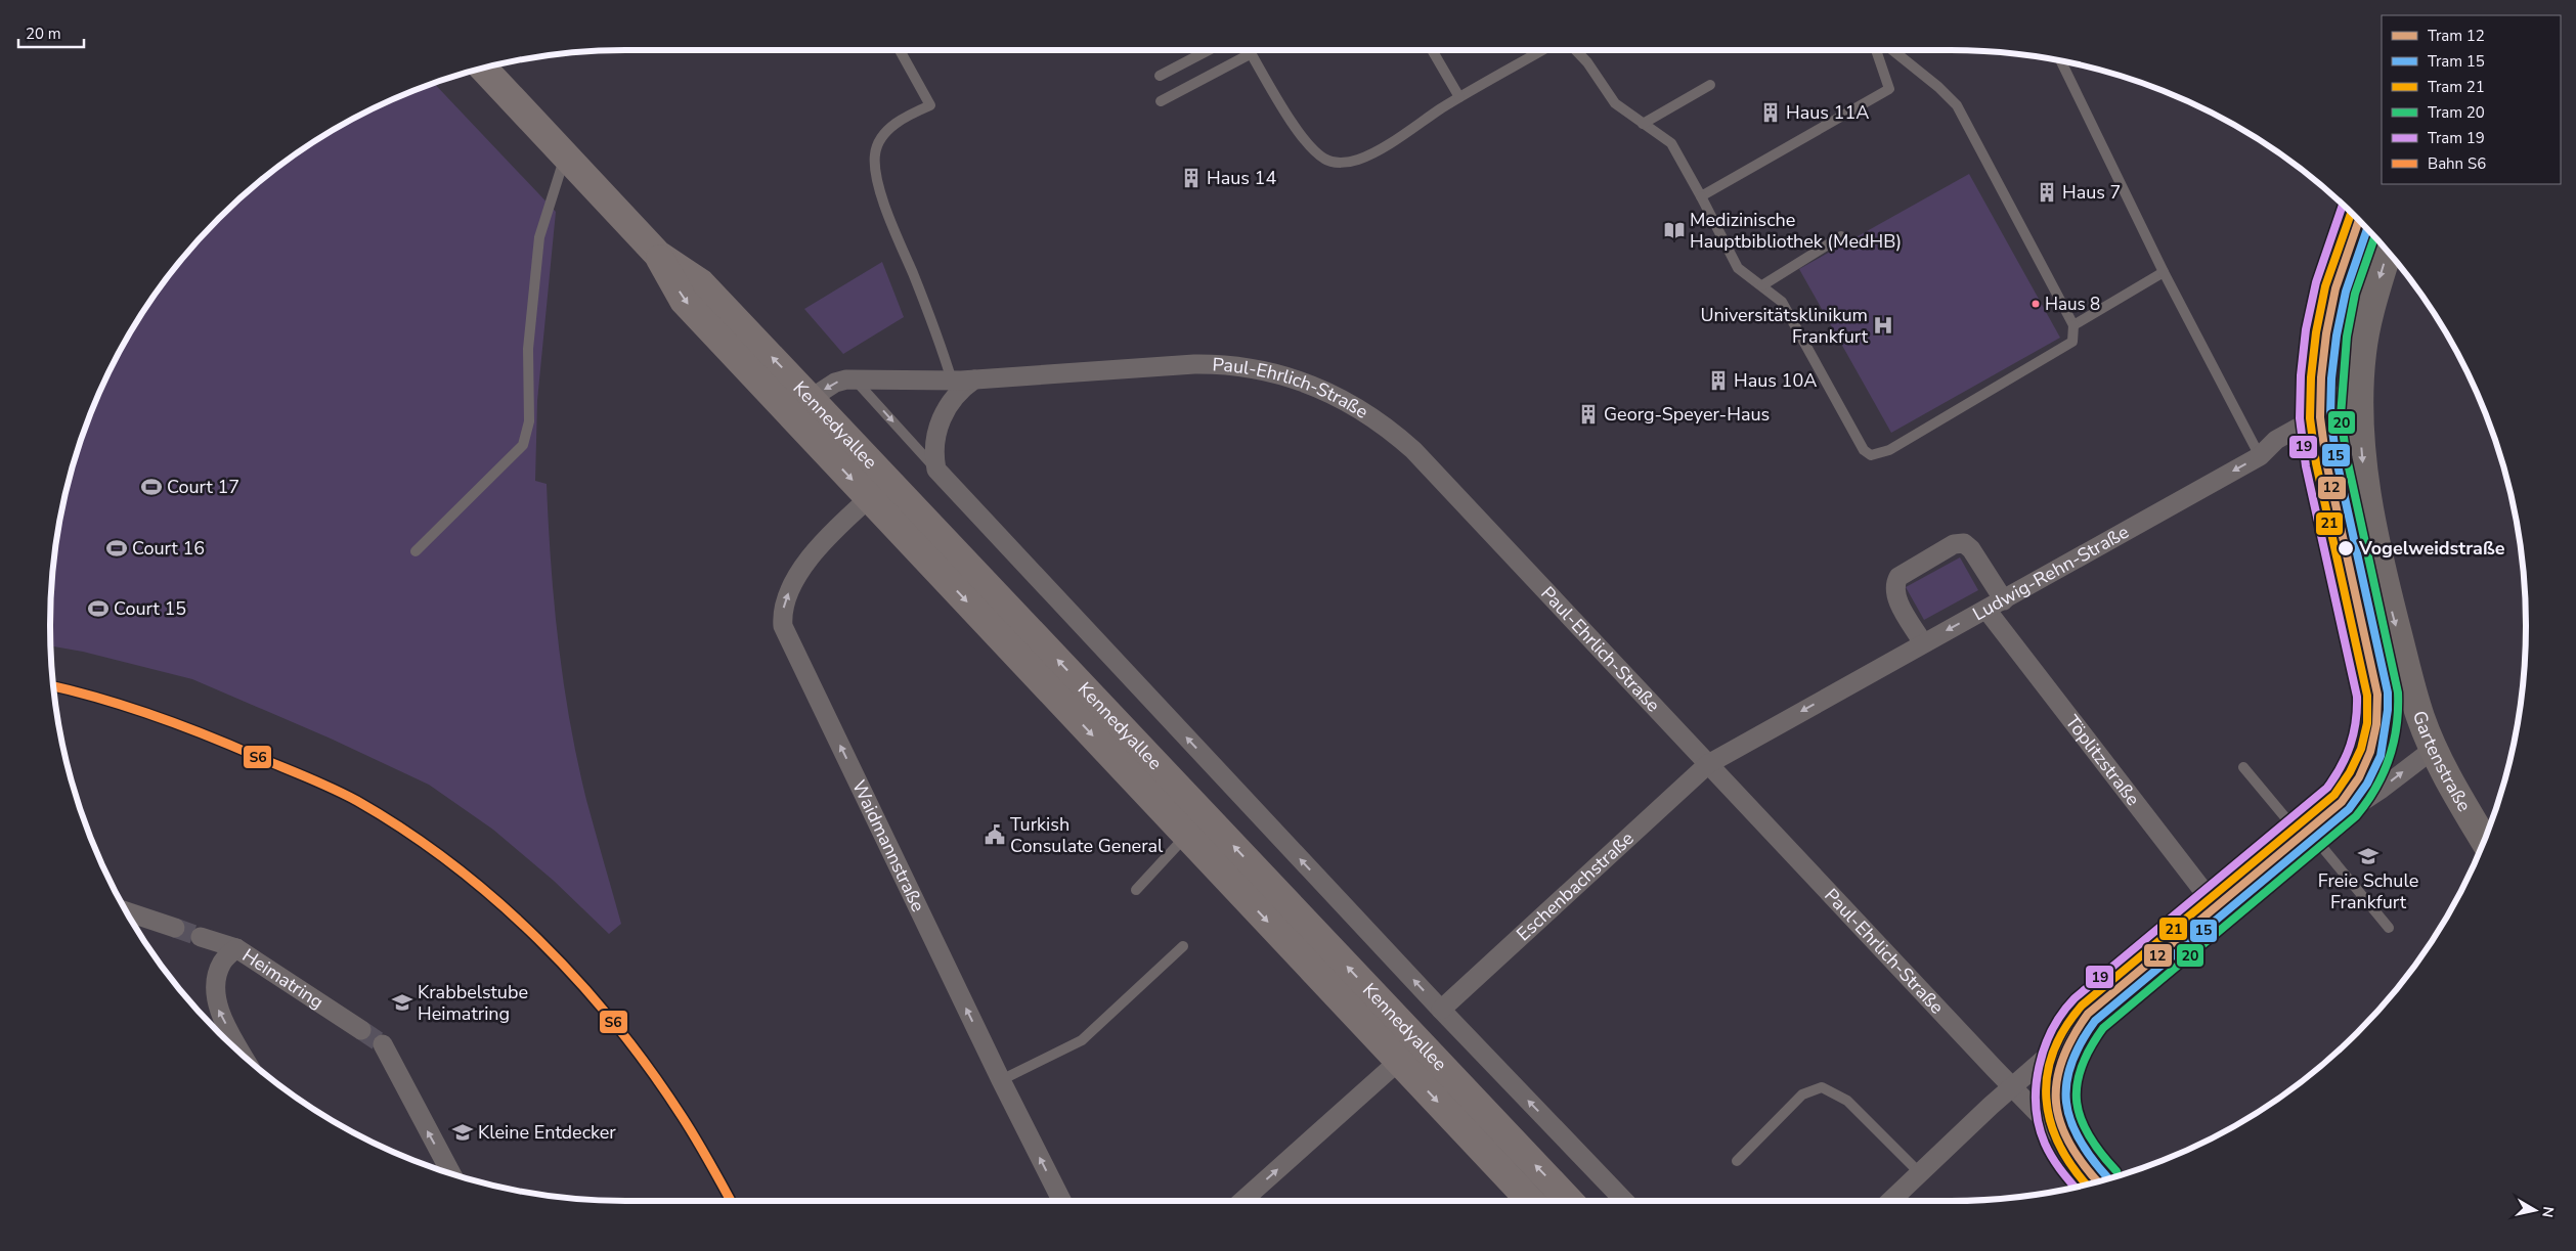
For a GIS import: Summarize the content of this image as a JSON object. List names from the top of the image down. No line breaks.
{"streets":{"main road":["Kennedyallee","Gartenstraße"],"street":["Paul-Ehrlich-Straße","Ludwig-Rehn-Straße","Töplitzstraße","Waidmannstraße","Eschenbachstraße","Heimatring"]},"crossings":[["Paul-Ehrlich-Straße","Kennedyallee"],["Paul-Ehrlich-Straße","Ludwig-Rehn-Straße"],["Paul-Ehrlich-Straße","Eschenbachstraße"],["Kennedyallee","Waidmannstraße"],["Ludwig-Rehn-Straße","Gartenstraße"],["Ludwig-Rehn-Straße","Töplitzstraße"],["Ludwig-Rehn-Straße","Eschenbachstraße"]],"one_way":["Ludwig-Rehn-Straße","Gartenstraße","Waidmannstraße"],"places":{"building":["Haus 11A","Haus 14","Haus 7","Haus 10A","Georg-Speyer-Haus"],"library":["Medizinische Hauptbibliothek (MedHB)"],"other":["Haus 8","Vogelweidstraße"],"hospital":["Universitätsklinikum Frankfurt"],"sports":["Court 17","Court 16","Court 15"],"public building":["Turkish Consulate General"],"school or university":["Freie Schule Frankfurt","Krabbelstube Heimatring","Kleine Entdecker"]},"lines":["tram line 19","tram line 21","tram line 12","tram line 15","tram line 20","rail line S6"],"legend":["Tram 12","Tram 15","Tram 21","Tram 20","Tram 19","Bahn S6"],"scale_bar":"20 m","north":"right"}
